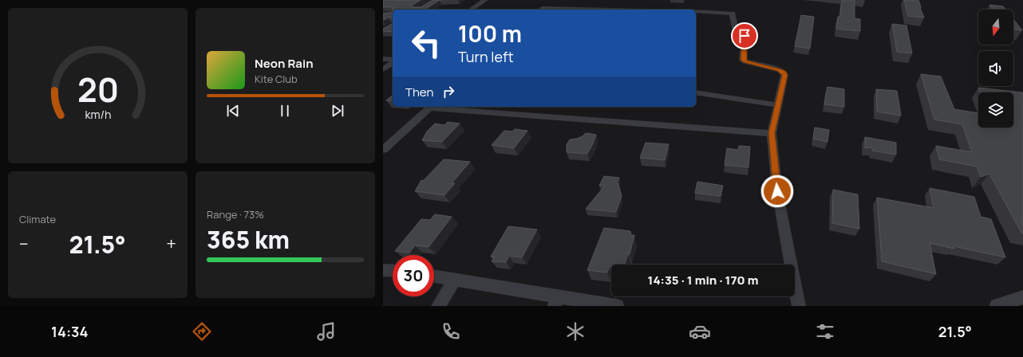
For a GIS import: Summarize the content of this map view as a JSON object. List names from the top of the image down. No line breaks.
{"north":"bottom","page":{"turn":["100 m","Turn left"],"song":["Neon Rain","Kite Club"],"then":"Then","tile":["Climate",["Range · 73%","365 km"]],"heat":["−","21.5°","+"],"limit":"30","trip":"14:35 · 1 min · 170 m","tabs":["14:34","21.5°"],"gauge":["20","km/h"]}}
